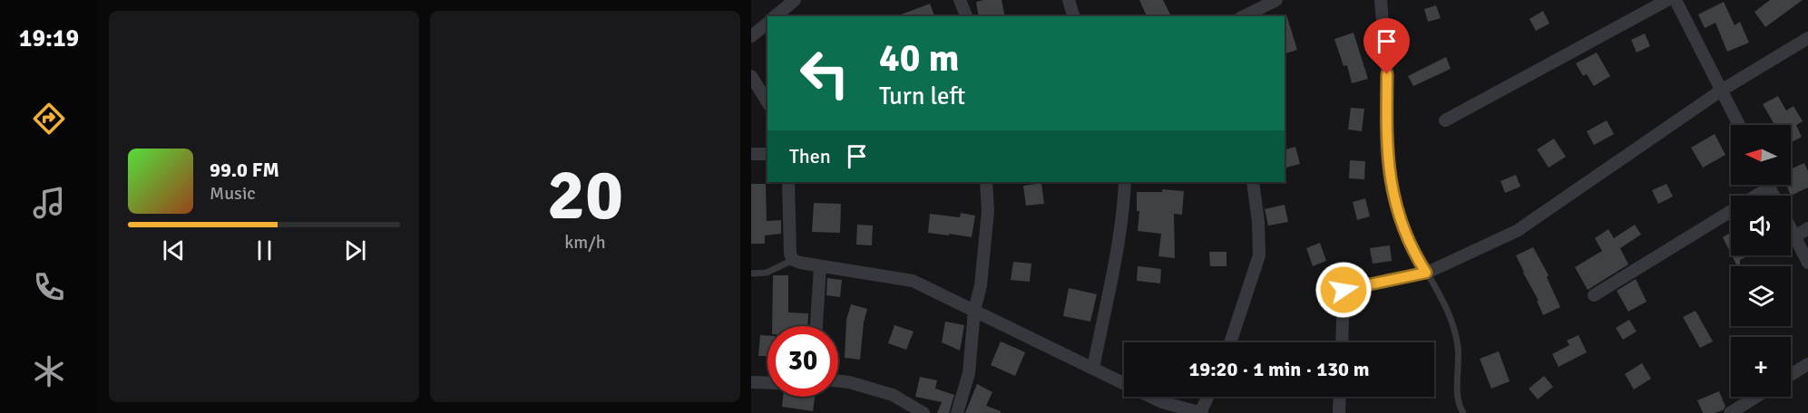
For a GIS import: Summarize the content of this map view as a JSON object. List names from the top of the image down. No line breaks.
{"north":"left","page":{"tabs":"19:19","tile":["20","km/h"],"turn":["40 m","Turn left"],"map_buttons":"+","then":"Then","song":["99.0 FM","Music"],"limit":"30","trip":"19:20 · 1 min · 130 m"}}
